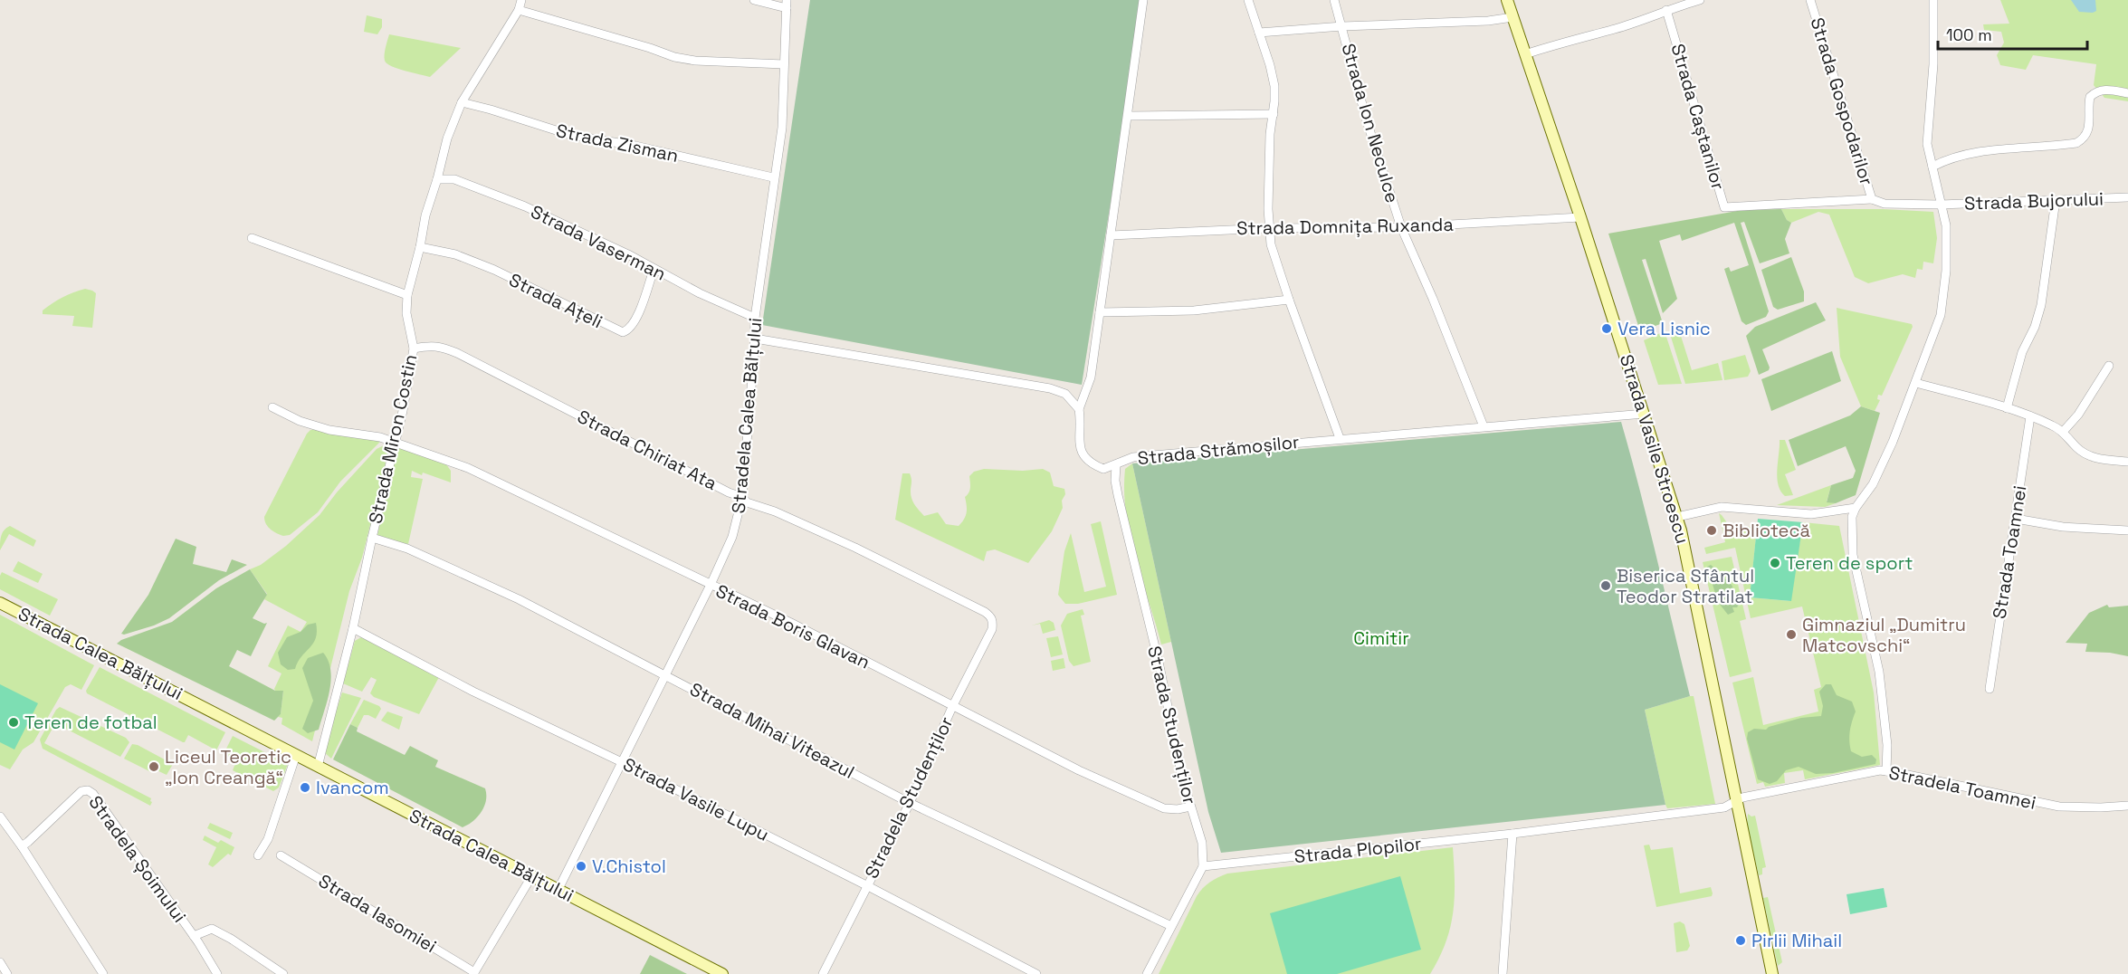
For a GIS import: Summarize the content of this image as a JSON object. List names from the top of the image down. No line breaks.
{"streets":{"main road":["Strada Vasile Stroescu","Strada Calea Bălțului"],"street":["Strada Gospodarilor","Strada Caștanilor","Strada Ion Neculce","Strada Zisman","Strada Bujorului","Strada Domnița Ruxanda","Strada Vaserman","Strada Ațeli","Stradela Calea Bălțului","Strada Miron Costin","Strada Chiriat Ata","Strada Strămoșilor","Strada Toamnei","Strada Boris Glavan","Strada Studenților","Strada Mihai Viteazul","Stradela Toamnei","Stradela Studenților","Strada Vasile Lupu","Strada Plopilor","Stradela Șoimului","Strada Iasomiei"]},"crossings":[["Strada Gospodarilor","Strada Caștanilor"],["Strada Gospodarilor","Strada Bujorului"],["Strada Ion Neculce","Strada Domnița Ruxanda"],["Strada Ion Neculce","Strada Strămoșilor"],["Strada Zisman","Stradela Calea Bălțului"],["Strada Zisman","Strada Miron Costin"],["Strada Domnița Ruxanda","Strada Vasile Stroescu"],["Strada Vaserman","Strada Ațeli"],["Strada Vaserman","Stradela Calea Bălțului"],["Strada Vaserman","Strada Miron Costin"],["Strada Ațeli","Strada Miron Costin"],["Stradela Calea Bălțului","Strada Chiriat Ata"],["Stradela Calea Bălțului","Strada Boris Glavan"],["Stradela Calea Bălțului","Strada Calea Bălțului"],["Stradela Calea Bălțului","Strada Mihai Viteazul"],["Stradela Calea Bălțului","Strada Vasile Lupu"],["Strada Miron Costin","Strada Chiriat Ata"],["Strada Miron Costin","Strada Boris Glavan"],["Strada Miron Costin","Strada Calea Bălțului"],["Strada Miron Costin","Strada Mihai Viteazul"],["Strada Miron Costin","Strada Vasile Lupu"],["Strada Vasile Stroescu","Strada Strămoșilor"],["Strada Vasile Stroescu","Stradela Toamnei"],["Strada Vasile Stroescu","Strada Plopilor"],["Strada Chiriat Ata","Stradela Studenților"],["Strada Strămoșilor","Strada Studenților"],["Strada Boris Glavan","Strada Studenților"],["Strada Boris Glavan","Stradela Studenților"],["Strada Studenților","Strada Plopilor"],["Strada Mihai Viteazul","Stradela Studenților"],["Stradela Toamnei","Strada Plopilor"],["Stradela Studenților","Strada Vasile Lupu"]],"parks":["Cimitir"],"places":["Vera Lisnic","Bibliotecă","Teren de sport","Biserica Sfântul Teodor Stratilat","Gimnaziul „Dumitru Matcovschi“","Teren de fotbal","Liceul Teoretic „Ion Creangă“","Ivancom","V.Chistol","Pirlii Mihail"],"scale_bar":"100 m"}
